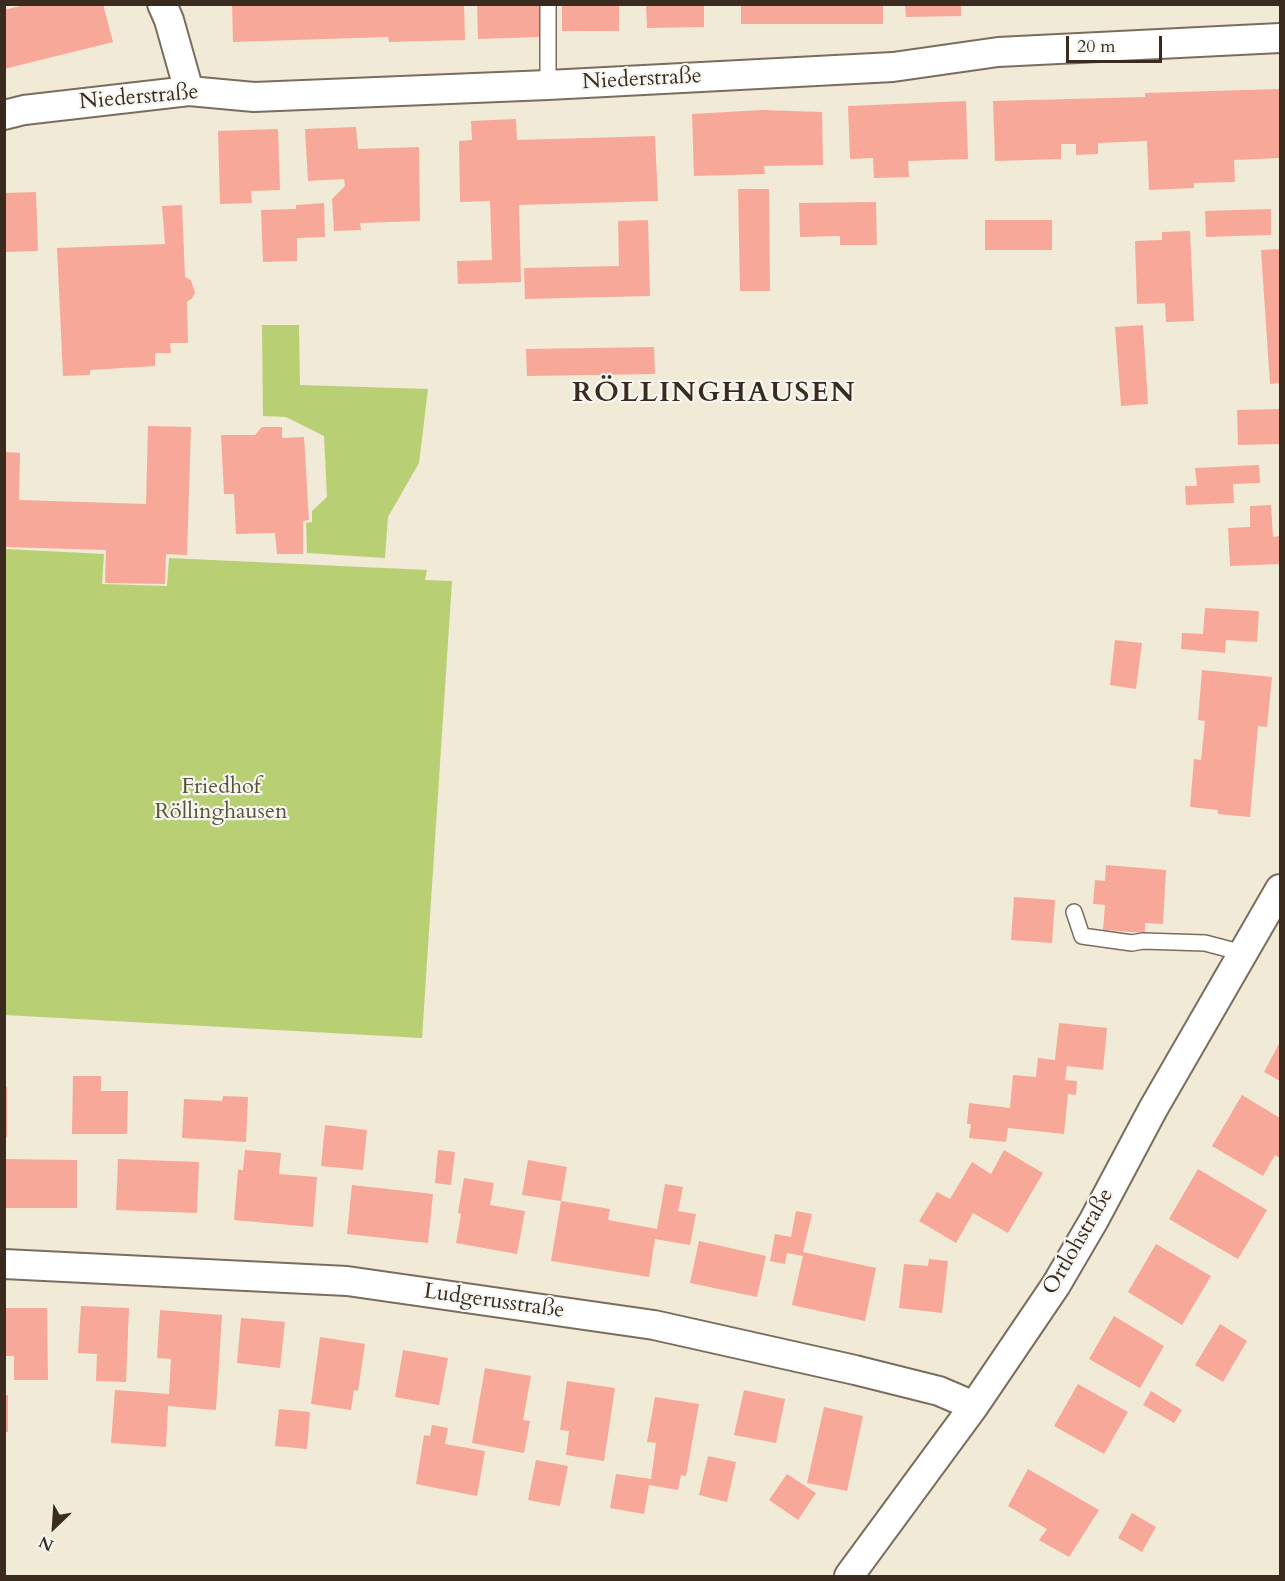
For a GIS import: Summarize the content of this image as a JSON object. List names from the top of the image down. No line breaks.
{"streets":{"street":["Niederstraße","Ortlohstraße","Ludgerusstraße"]},"crossings":[["Ortlohstraße","Ludgerusstraße"]],"districts":["RÖLLINGHAUSEN"],"parks":["Friedhof Röllinghausen"],"scale_bar":"20 m","north":"bottom left"}
